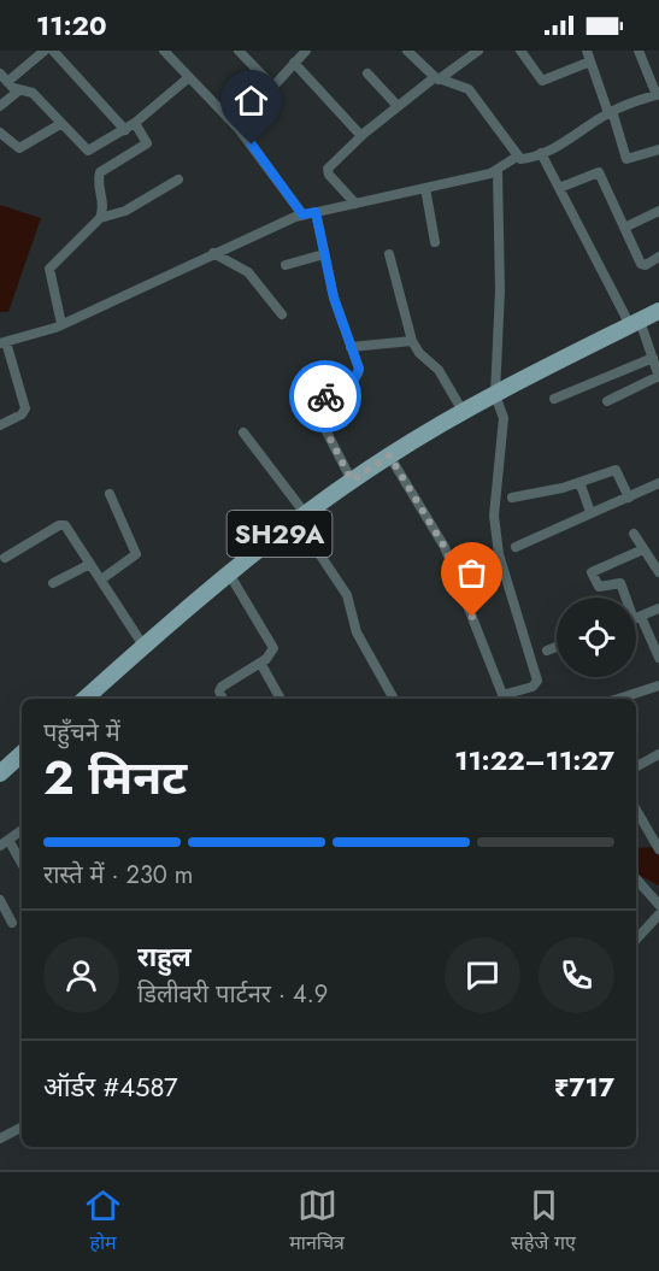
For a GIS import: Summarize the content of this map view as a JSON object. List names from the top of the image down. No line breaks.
{"streets":{"main road":["SH29A"]},"page":{"status":"11:20","heading":["2 मिनट","पहुँचने में","11:22–11:27"],"panel":["राहुल","डिलीवरी पार्टनर · 4.9","ऑर्डर #4587","₹717"],"bar":"रास्ते में · 230 m","tabs":["होम","मानचित्र","सहेजे गए"]}}
